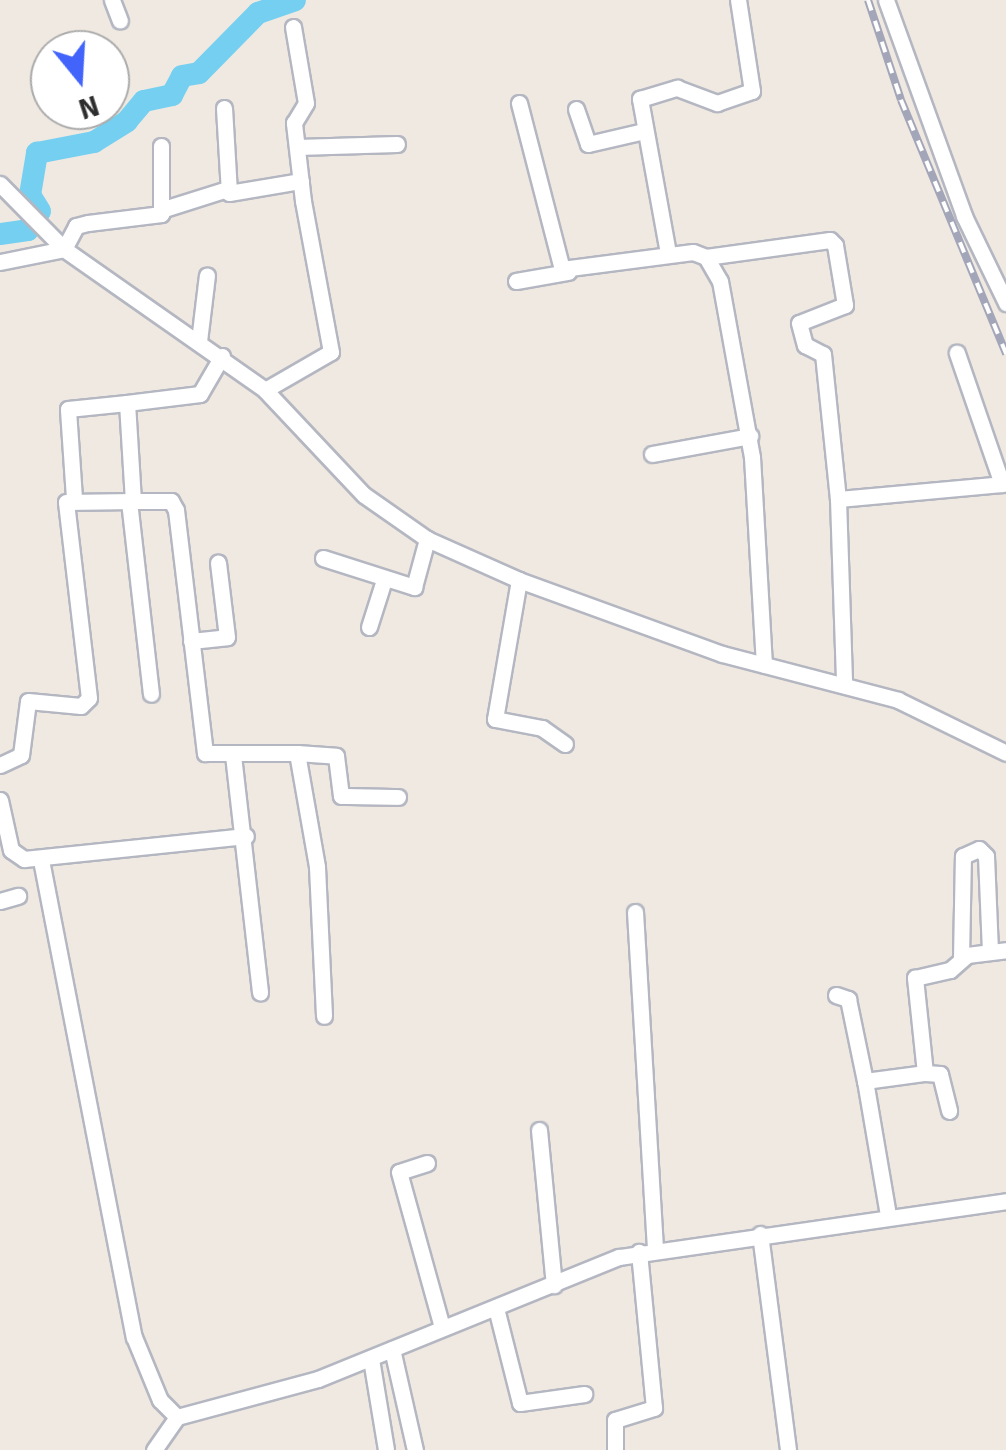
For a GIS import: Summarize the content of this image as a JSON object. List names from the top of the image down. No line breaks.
{"north":"bottom"}
